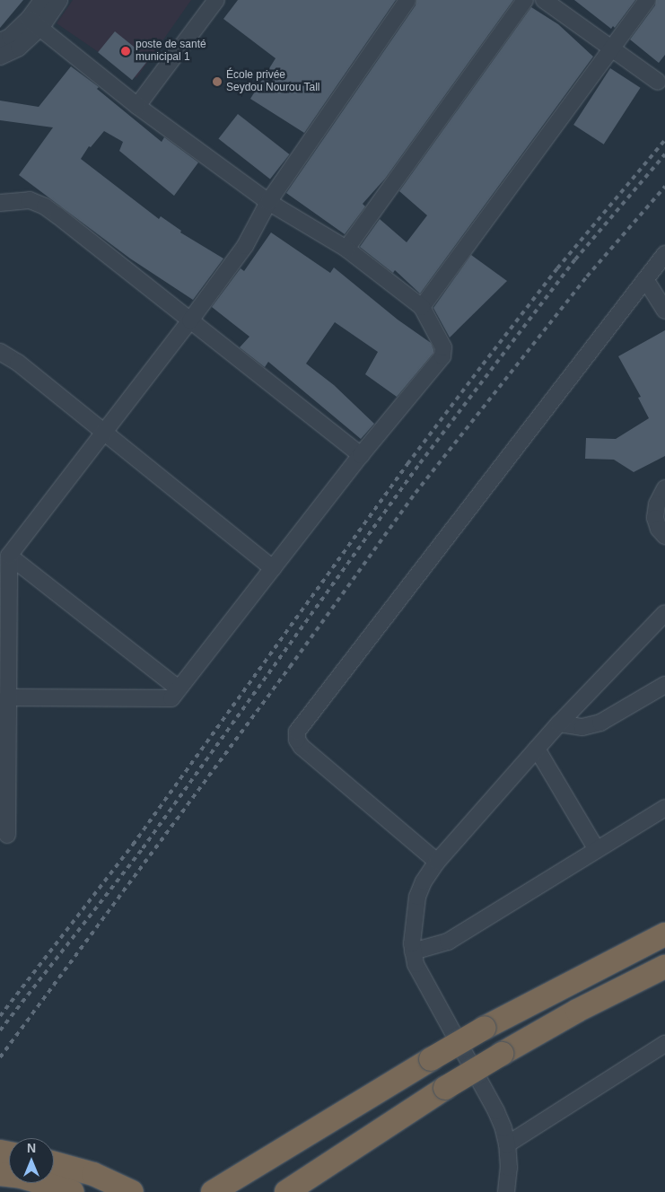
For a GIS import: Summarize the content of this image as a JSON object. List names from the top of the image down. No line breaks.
{"places":["poste de santé municipal 1","École privée Seydou Nourou Tall"],"north":"top"}
